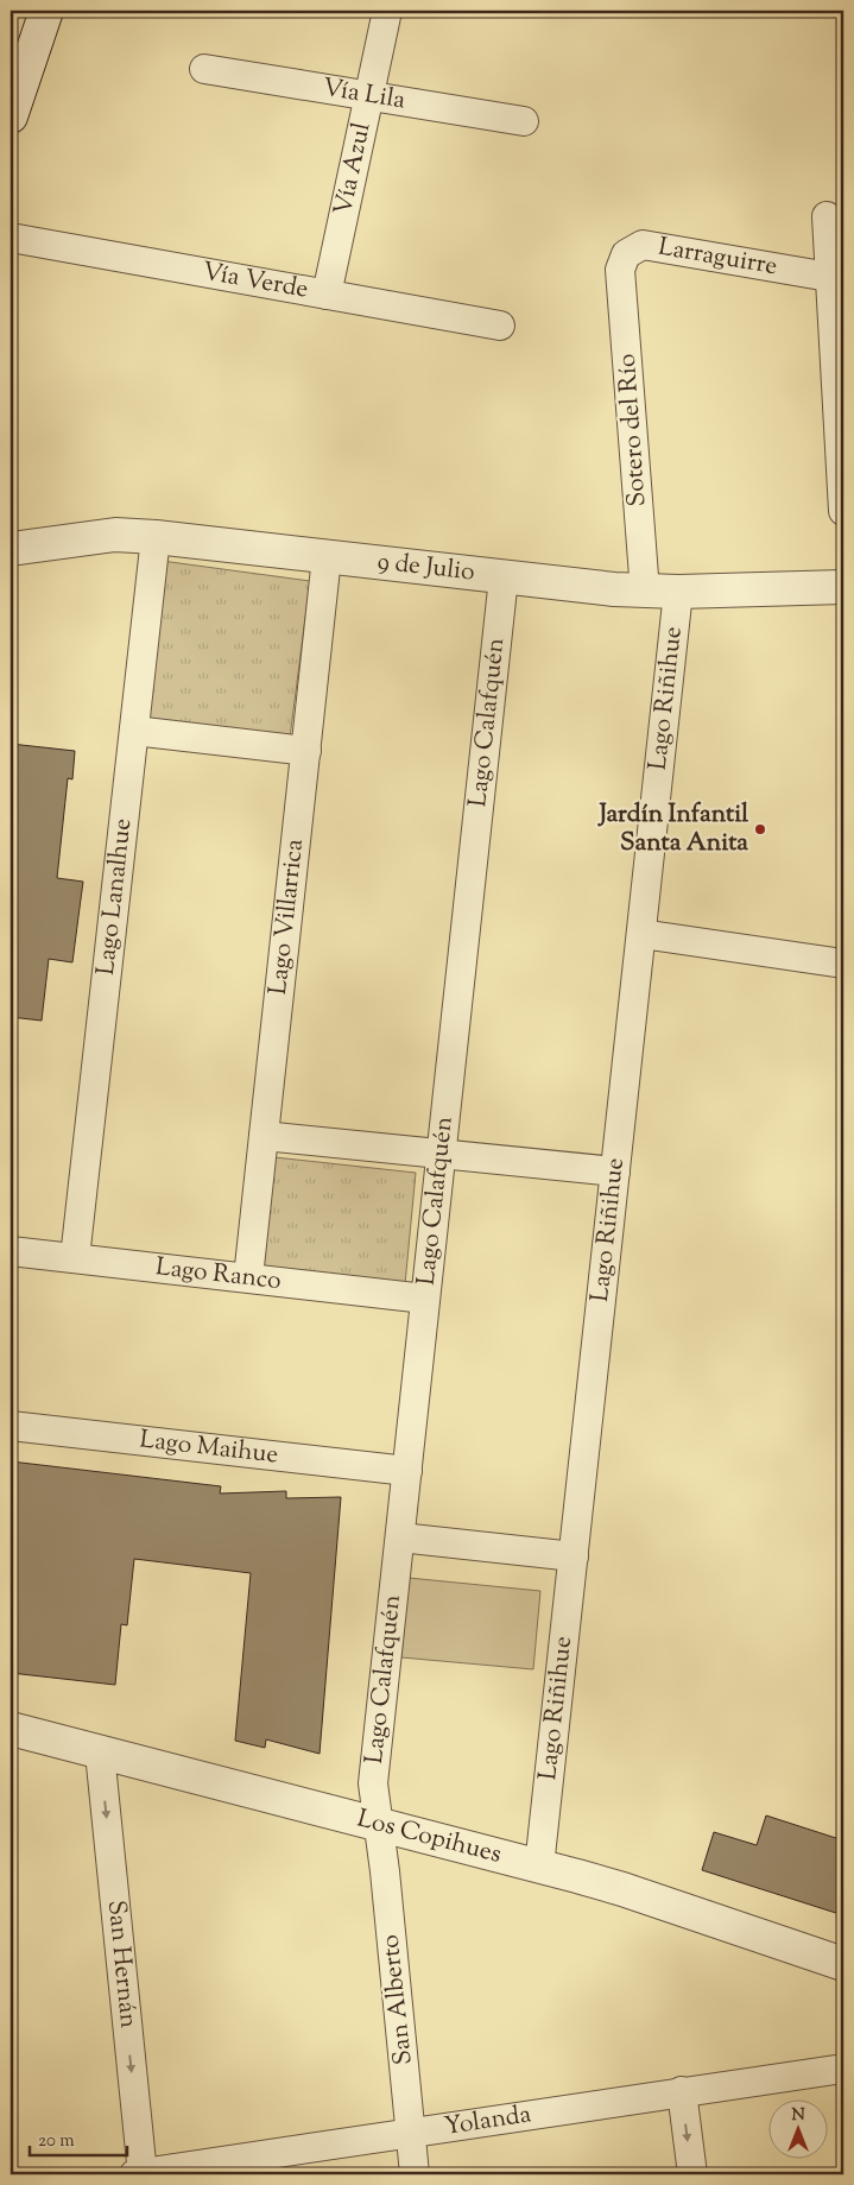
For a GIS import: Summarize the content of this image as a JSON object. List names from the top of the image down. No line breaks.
{"streets":{"street":["Vía Lila","Vía Azul","Larraguirre","Vía Verde","Sotero del Río","9 de Julio","Lago Riñihue","Lago Calafquén","Lago Lanalhue","Lago Villarrica","Lago Ranco","Lago Maihue","Los Copihues","San Hernán","San Alberto","Yolanda"]},"crossings":[["Vía Lila","Vía Azul"],["Vía Azul","Vía Verde"],["Larraguirre","Sotero del Río"],["Sotero del Río","9 de Julio"],["9 de Julio","Lago Riñihue"],["9 de Julio","Lago Calafquén"],["9 de Julio","Lago Lanalhue"],["9 de Julio","Lago Villarrica"],["Lago Riñihue","Los Copihues"],["Lago Calafquén","Lago Ranco"],["Lago Calafquén","Lago Maihue"],["Lago Calafquén","Los Copihues"],["Lago Calafquén","San Alberto"],["Lago Lanalhue","Lago Ranco"],["Lago Villarrica","Lago Ranco"],["Los Copihues","San Hernán"],["Los Copihues","San Alberto"],["San Hernán","Yolanda"],["San Alberto","Yolanda"]],"one_way":["San Hernán"],"places":["Jardín Infantil Santa Anita"],"scale_bar":"20 m","north":"top"}
